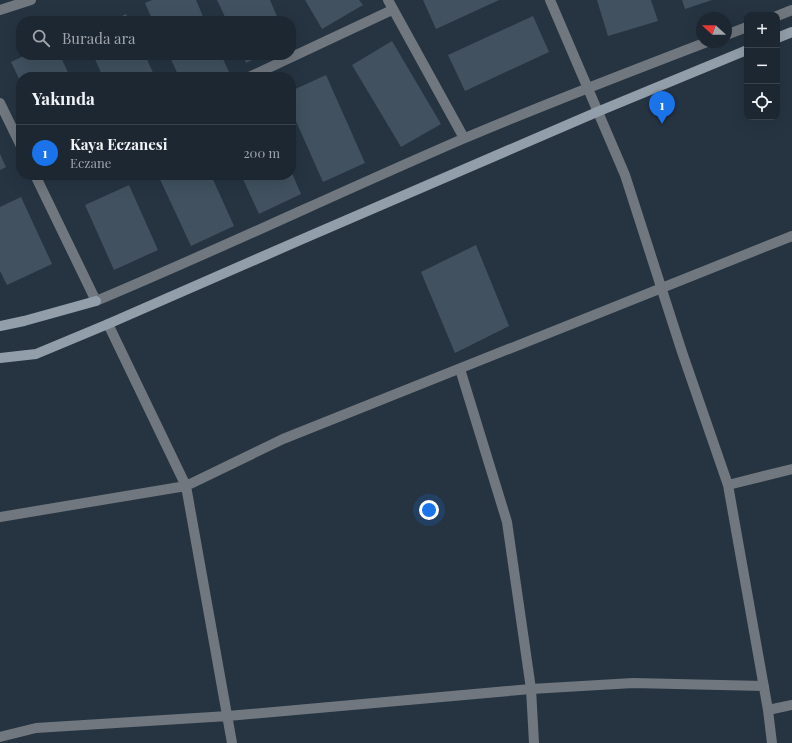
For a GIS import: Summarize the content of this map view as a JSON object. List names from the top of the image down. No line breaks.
{"north":"left","page":{"map_buttons":["+","−"],"search":"Burada ara","heading":"Yakında","pins":"1","list":[{"mark":"1","name":"Kaya Eczanesi","note":"Eczane","value":"200 m"}]}}
